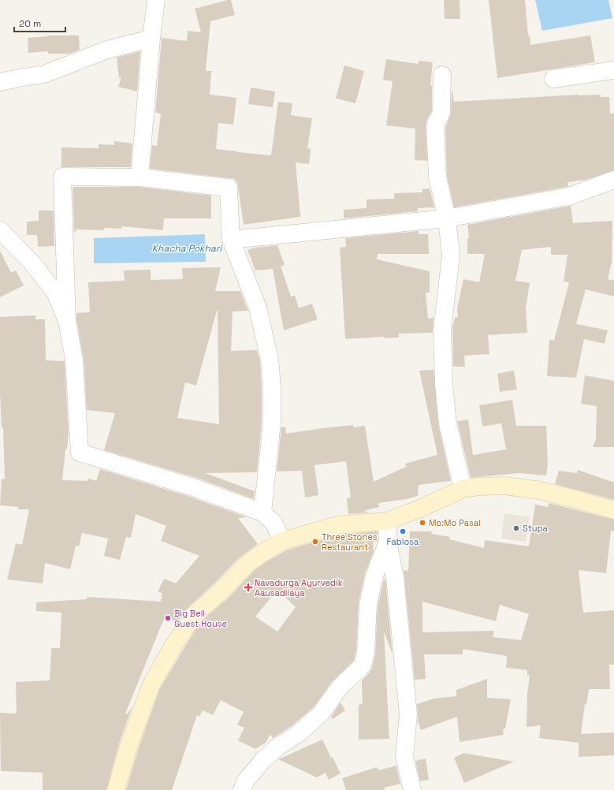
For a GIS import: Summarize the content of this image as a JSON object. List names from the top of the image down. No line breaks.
{"water":["Khacha Pokhari"],"places":{"other":["Mo:Mo Pasal","Stupa","Fablosa","Three Stones Restaurant","Big Bell Guest House"],"health":["Navadurga Ayurvedik Aausadilaya"]},"scale_bar":"20 m"}
